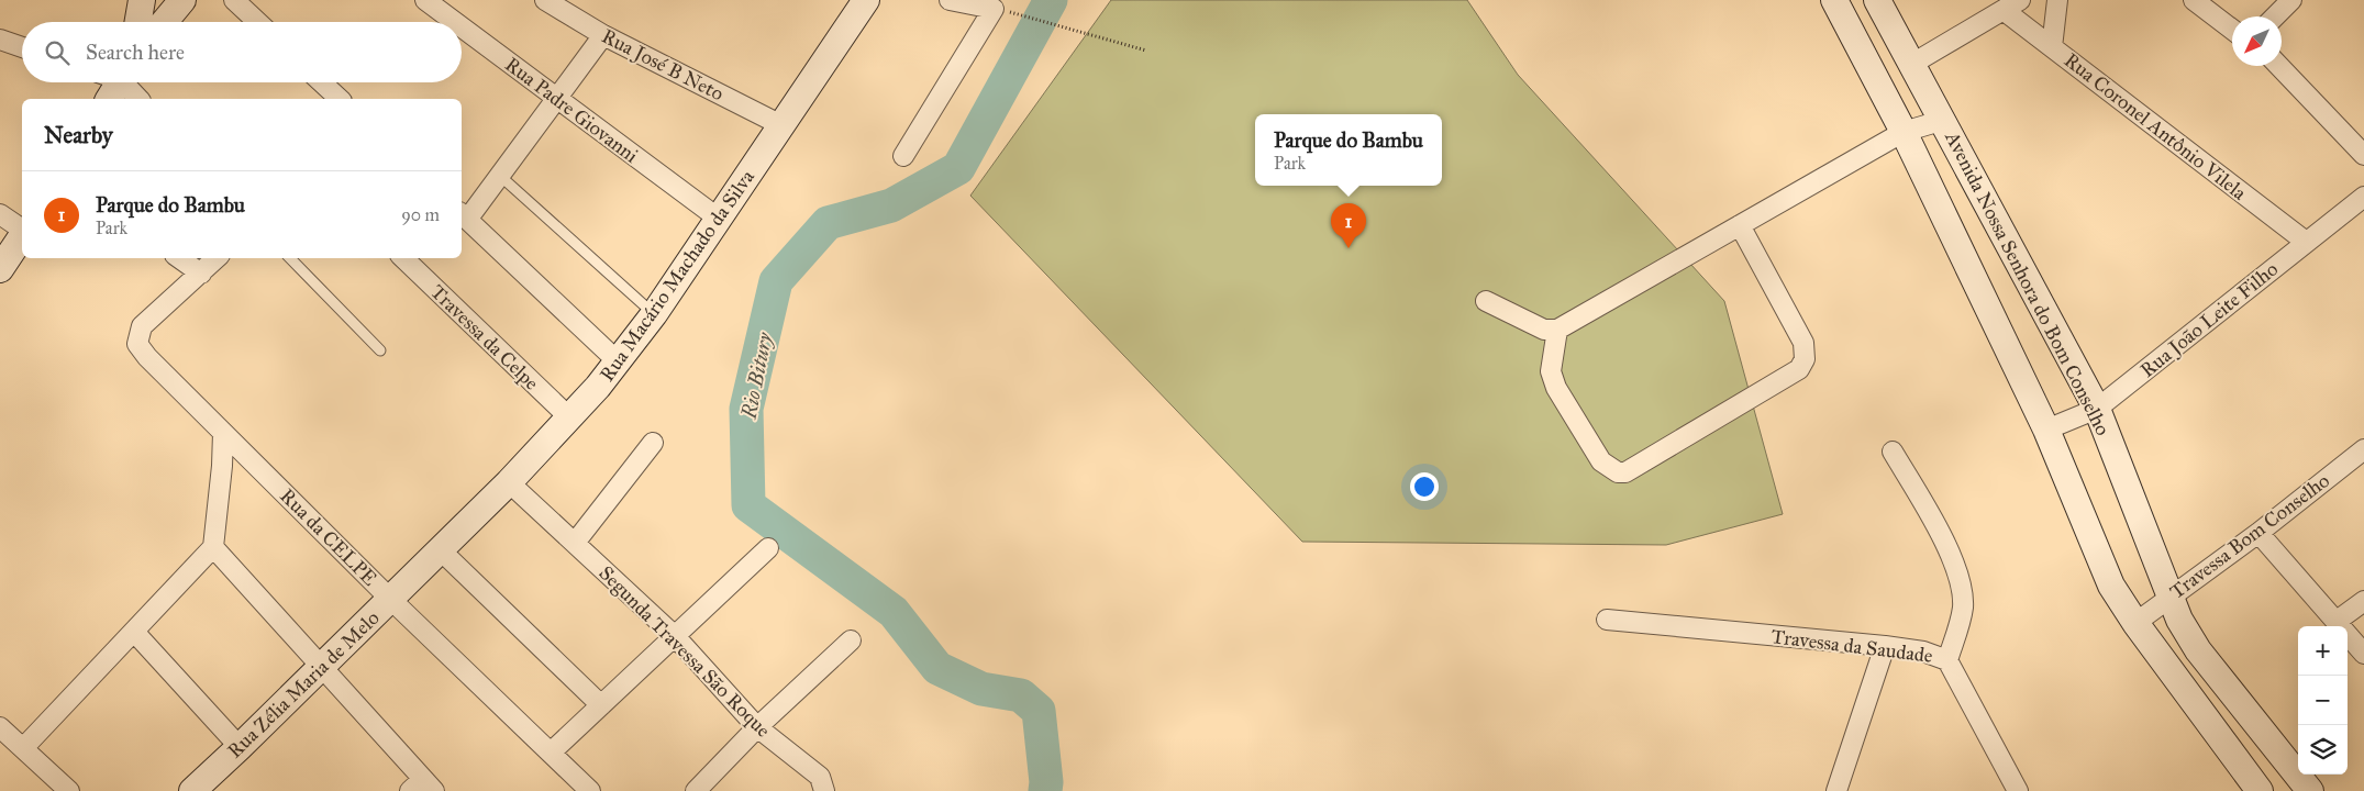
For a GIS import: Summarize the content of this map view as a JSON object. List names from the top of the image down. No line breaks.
{"streets":{"street":["Rua José B Neto","Rua Padre Giovanni","Rua Coronel Antônio Vilela","Rua Macário Machado da Silva","Avenida Nossa Senhora do Bom Conselho","Rua João Leite Filho","Travessa da Celpe","Travessa Bom Conselho","Rua da CELPE","Travessa da Saudade","Segunda Travessa São Roque","Rua Zélia Maria de Melo"]},"crossings":[["Rua José B Neto","Rua Macário Machado da Silva"],["Rua Padre Giovanni","Rua Macário Machado da Silva"],["Rua Coronel Antônio Vilela","Rua João Leite Filho"],["Rua Macário Machado da Silva","Travessa da Celpe"],["Rua Macário Machado da Silva","Rua da CELPE"],["Rua Macário Machado da Silva","Segunda Travessa São Roque"],["Rua Macário Machado da Silva","Rua Zélia Maria de Melo"],["Avenida Nossa Senhora do Bom Conselho","Rua João Leite Filho"],["Avenida Nossa Senhora do Bom Conselho","Travessa Bom Conselho"],["Rua da CELPE","Rua Zélia Maria de Melo"]],"water":["Rio Bitury"],"north":"bottom left","page":{"search":"Search here","heading":"Nearby","popup":["Parque do Bambu","Park"],"list":[{"mark":"1","name":"Parque do Bambu","note":"Park","value":"90 m"}],"pins":"1","map_buttons":["+","−"]}}
